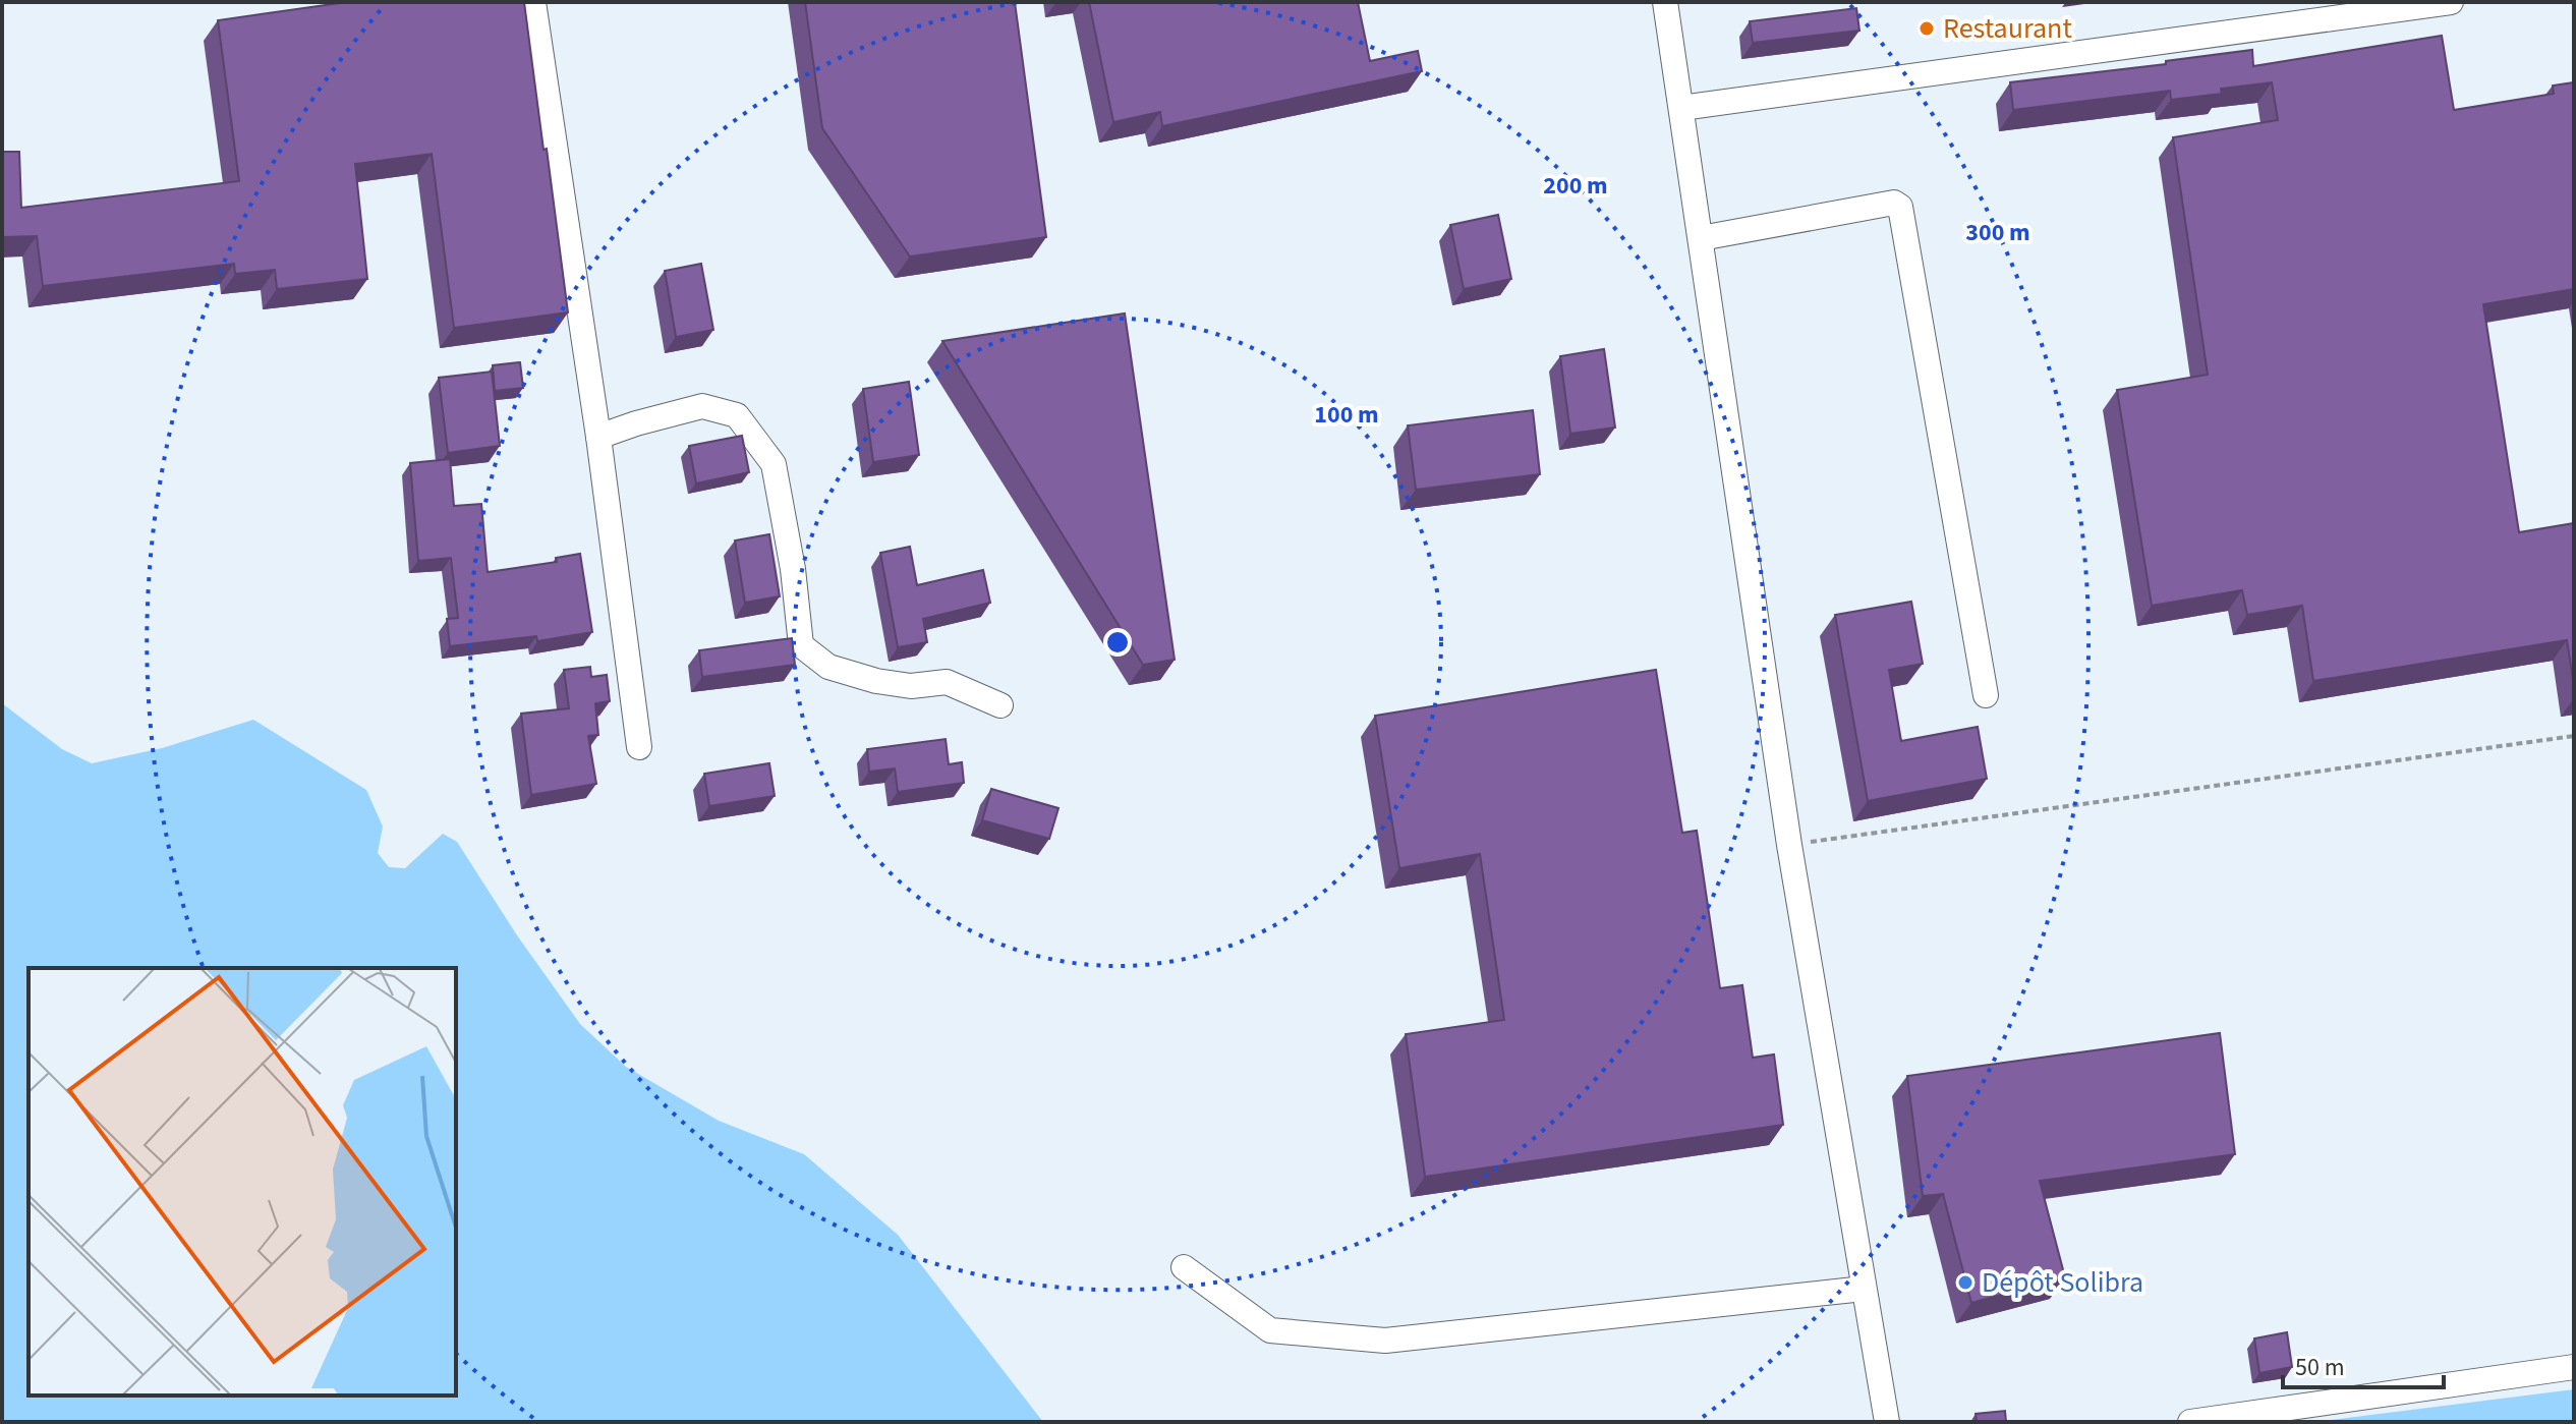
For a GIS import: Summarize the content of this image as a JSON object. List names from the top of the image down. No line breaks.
{"places":["Restaurant","Dépôt Solibra"],"scale_bar":"50 m","rings":["200 m","300 m","100 m"]}
